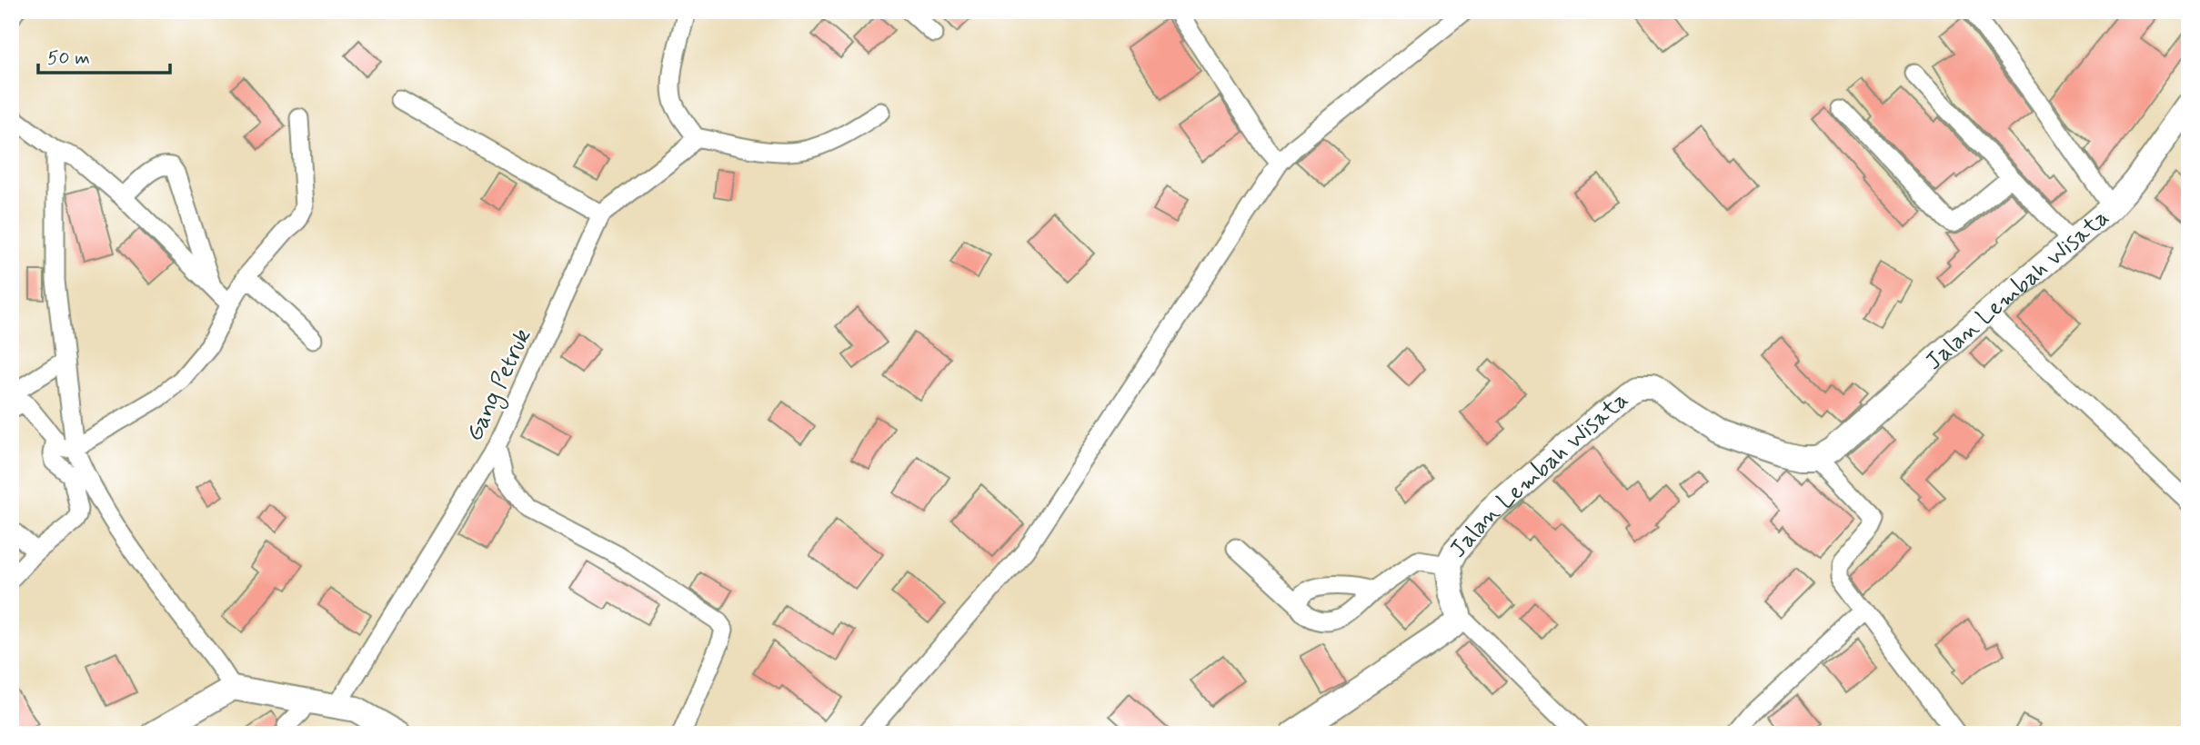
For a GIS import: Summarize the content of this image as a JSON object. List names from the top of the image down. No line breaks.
{"streets":{"street":["Jalan Lembah Wisata","Gang Petruk"]},"scale_bar":"50 m"}
